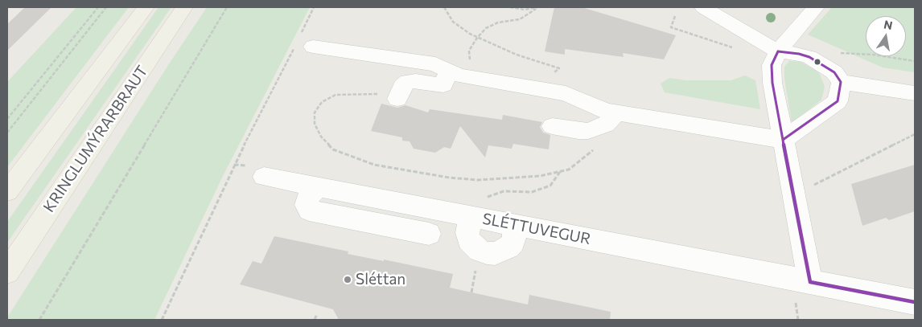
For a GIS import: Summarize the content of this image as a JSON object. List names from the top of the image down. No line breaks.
{"streets":{"main road":["KRINGLUMÝRARBRAUT"],"street":["SLÉTTUVEGUR"]},"places":["Sléttan"],"north":"top"}
